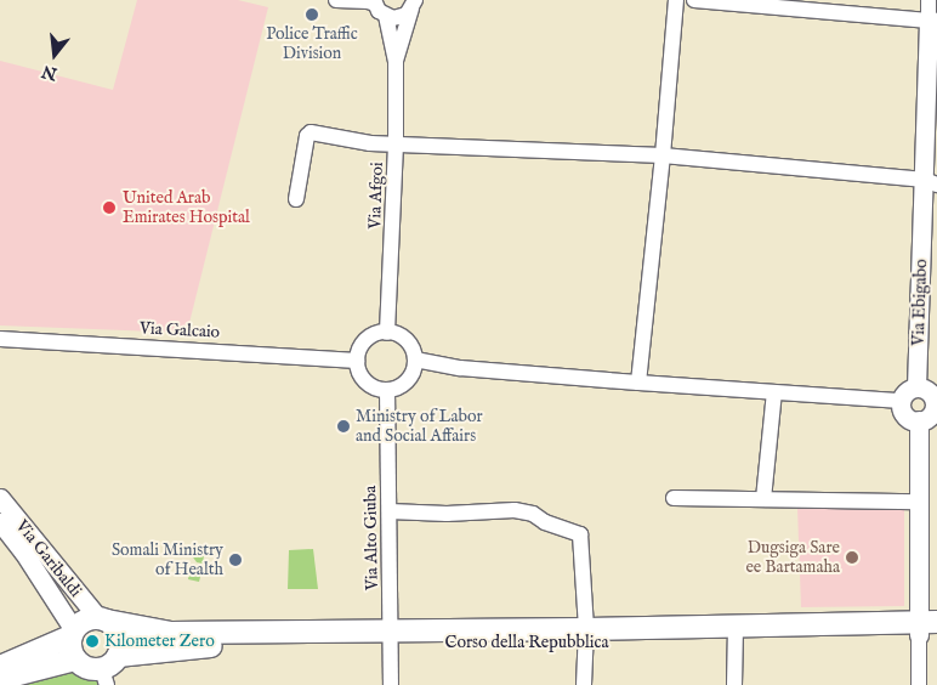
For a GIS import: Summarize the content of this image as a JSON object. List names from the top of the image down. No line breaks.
{"streets":{"main road":["Via Ebigabo","Via Garibaldi"],"street":["Via Afgoi","Via Galcaio","Via Alto Giuba"]},"crossings":[["Via Afgoi","Via Galcaio"],["Via Afgoi","Via Alto Giuba"],["Via Galcaio","Via Alto Giuba"]],"places":["Police Traffic Division","United Arab Emirates Hospital","Ministry of Labor and Social Affairs","Dugsiga Sare ee Bartamaha","Somali Ministry of Health","Kilometer Zero"],"north":"bottom"}
